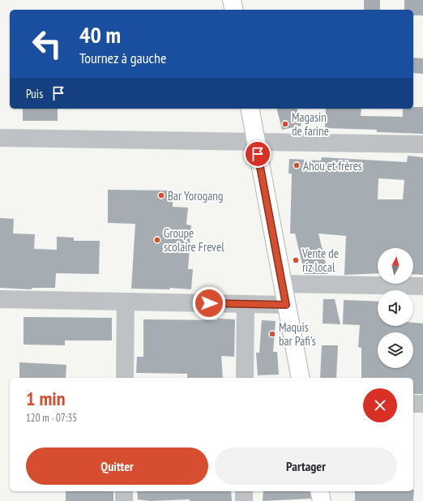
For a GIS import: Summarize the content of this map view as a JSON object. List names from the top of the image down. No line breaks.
{"places":["Magasin de farine","Ahou et frères","Bar Yorogang","Groupe scolaire Frevel","Vente de riz local","Maquis bar Pafi's"],"north":"top","page":{"turn":["40 m","Tournez à gauche"],"then":"Puis","heading":["1 min","120 m · 07:35"],"buttons":["Quitter","Partager"]}}
